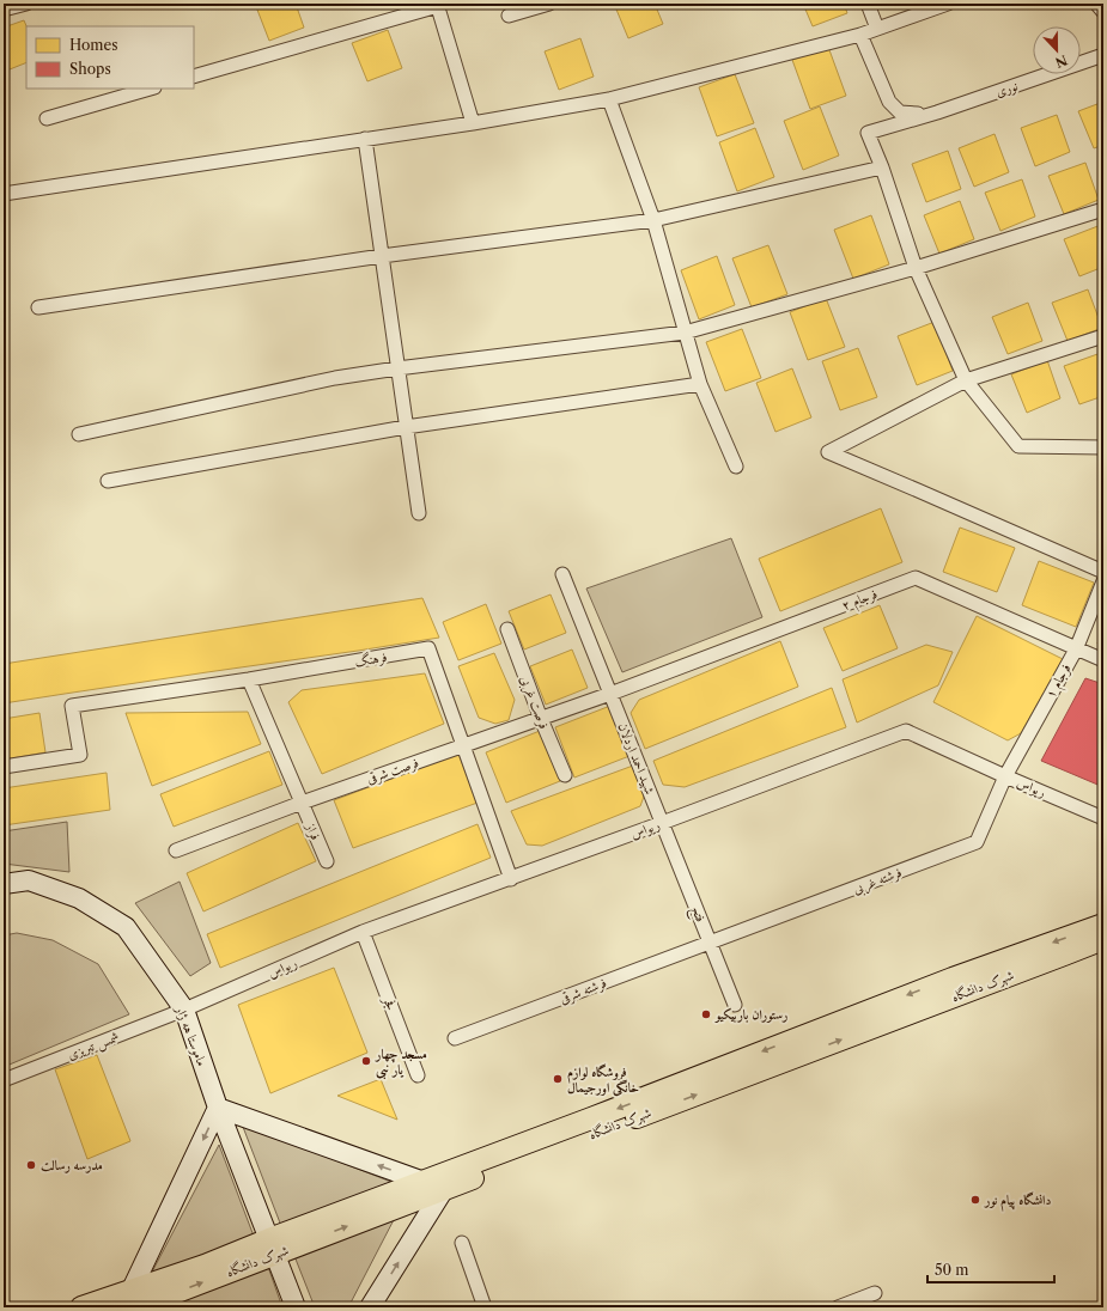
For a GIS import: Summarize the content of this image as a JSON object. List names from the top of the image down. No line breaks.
{"streets":{"main road":["شهرک دانشگاه","ماموستا هه ژار"],"street":["نوری","فرجام ۲","فرهنگ","فرجام ۱","فرصت غربی","شهید احمد اردلان","فرصت شرقی","ریواس","فراز","فرشته غربی","فتح","فرشته شرقی","فجر","شمس تبریزی"]},"crossings":[["فرجام ۲","فرجام ۱"],["فرجام ۲","شهید احمد اردلان"],["فرجام ۲","فرصت شرقی"],["فرهنگ","فرصت شرقی"],["فرهنگ","ریواس"],["فرهنگ","فراز"],["فرجام ۱","ریواس"],["فرجام ۱","فرشته غربی"],["فرصت غربی","فرصت شرقی"],["شهید احمد اردلان","فرصت شرقی"],["شهید احمد اردلان","ریواس"],["شهید احمد اردلان","فتح"],["فرصت شرقی","فراز"],["ریواس","فرشته غربی"],["ریواس","فتح"],["ریواس","فجر"],["ریواس","ماموستا هه ژار"],["ریواس","شمس تبریزی"],["فرشته غربی","فتح"],["فرشته غربی","فرشته شرقی"],["فتح","فرشته شرقی"],["شهرک دانشگاه","ماموستا هه ژار"],["ماموستا هه ژار","شمس تبریزی"]],"places":["رستوران باربیکیو","مسجد چهار یار نبی","فروشگاه لوازم خانگی اورجیمال","مدرسه رسالت","دانشگاه پیام نور"],"legend":["Homes","Shops"],"scale_bar":"50 m","north":"bottom"}
